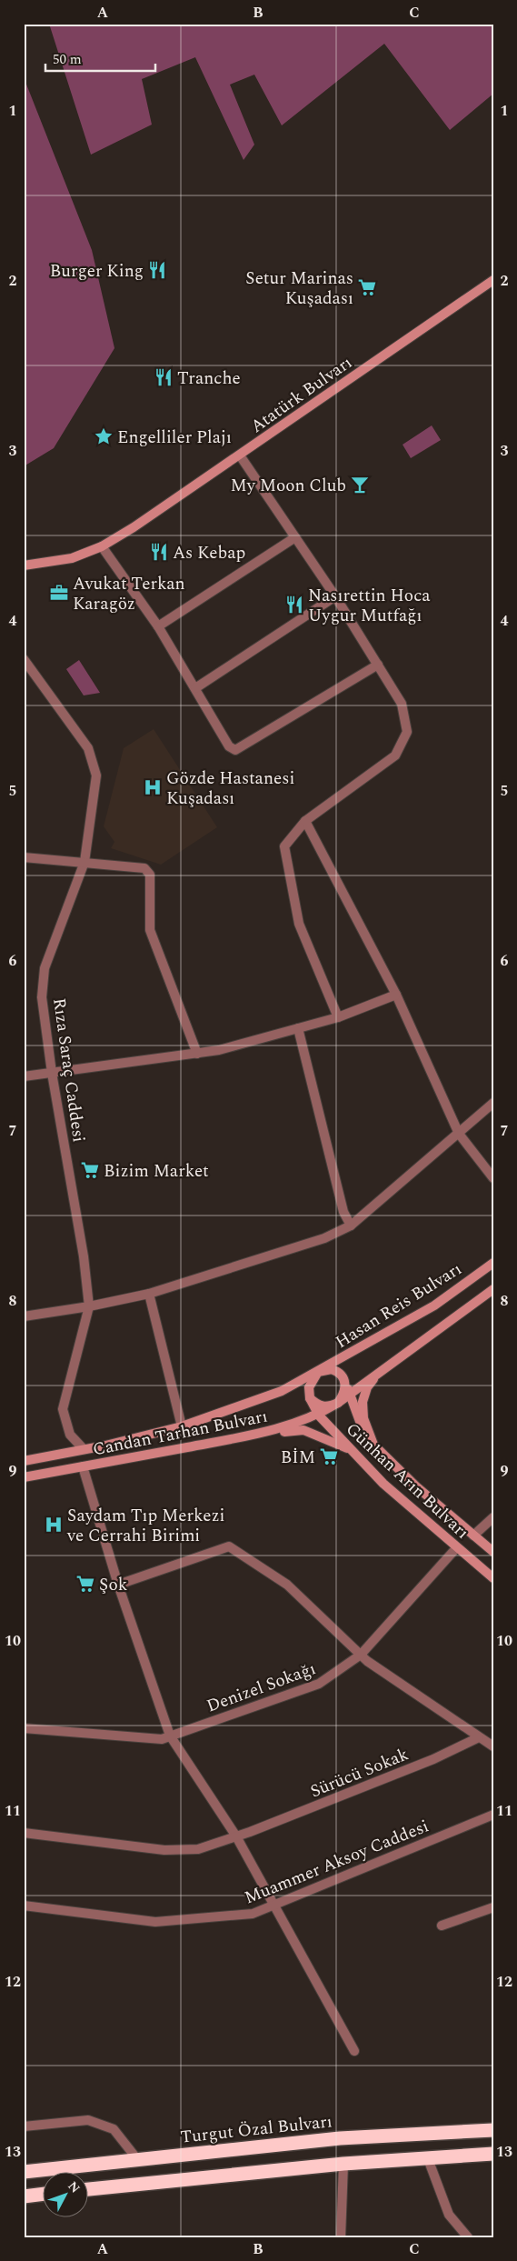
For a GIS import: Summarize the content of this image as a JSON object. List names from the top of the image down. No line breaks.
{"streets":{"highway":["Turgut Özal Bulvarı"],"main road":["Atatürk Bulvarı","Hasan Reis Bulvarı","Candan Tarhan Bulvarı","Günhan Arın Bulvarı"],"street":["Rıza Saraç Caddesi","Denizel Sokağı","Sürücü Sokak","Muammer Aksoy Caddesi"]},"crossings":[["Rıza Saraç Caddesi","Candan Tarhan Bulvarı"],["Hasan Reis Bulvarı","Candan Tarhan Bulvarı"],["Hasan Reis Bulvarı","Günhan Arın Bulvarı"],["Candan Tarhan Bulvarı","Günhan Arın Bulvarı"],["Günhan Arın Bulvarı","Denizel Sokağı"]],"places":{"restaurant":["Burger King","Tranche","As Kebap","Nasırettin Hoca Uygur Mutfağı"],"supermarket":["Setur Marinas Kuşadası","Bizim Market","BİM","Şok"],"place":["Engelliler Plajı"],"bar":["My Moon Club"],"office":["Avukat Terkan Karagöz"],"hospital":["Gözde Hastanesi Kuşadası","Saydam Tıp Merkezi ve Cerrahi Birimi"]},"scale_bar":"50 m","north":"top right","grid":{"columns":["A","B","C"],"rows":["1","2","3","4","5","6","7","8","9","10","11","12","13"]}}
